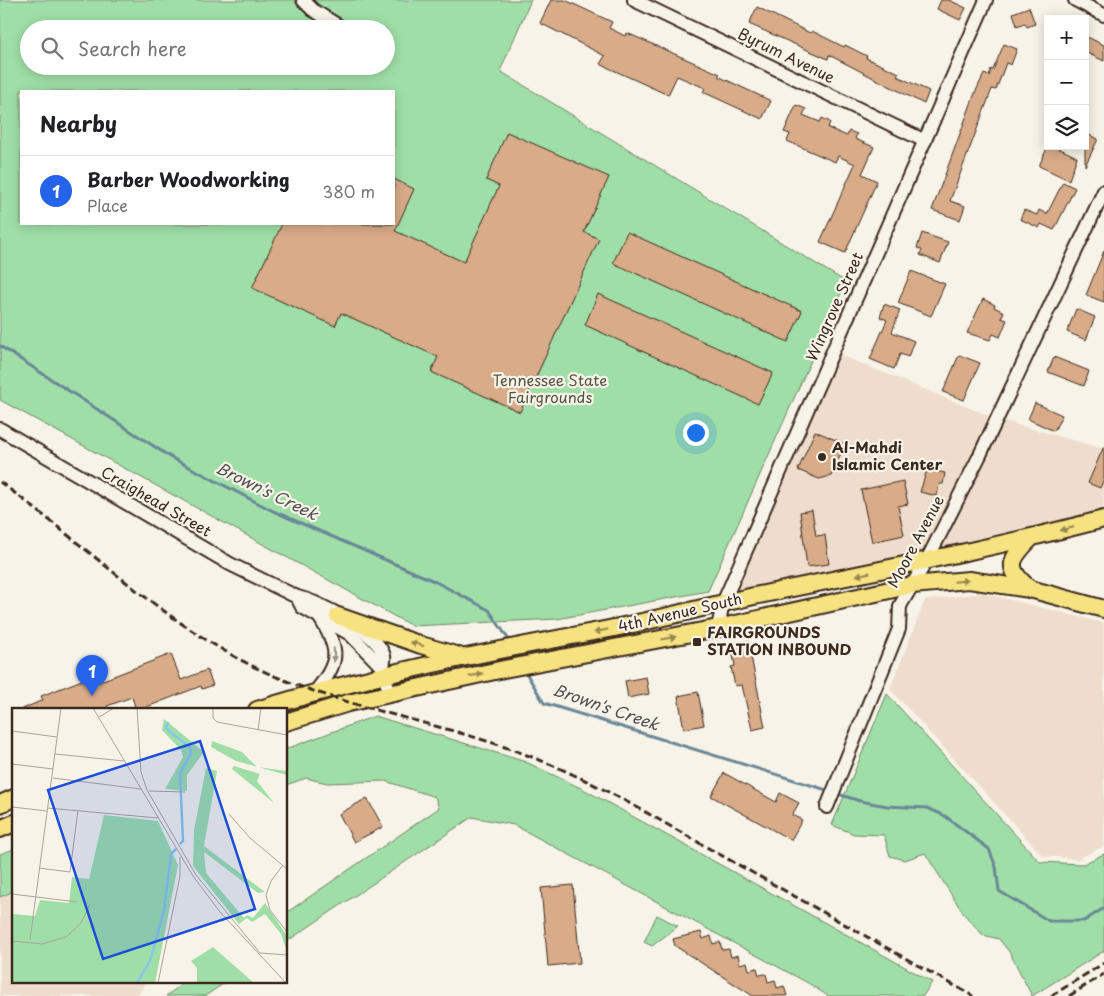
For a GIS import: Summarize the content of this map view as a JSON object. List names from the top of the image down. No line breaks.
{"streets":{"main road":["4th Avenue South"],"street":["Byrum Avenue","Wingrove Street","Craighead Street","Moore Avenue"]},"crossings":[["Byrum Avenue","Wingrove Street"],["Wingrove Street","4th Avenue South"],["Craighead Street","4th Avenue South"],["Moore Avenue","4th Avenue South"]],"water":["Brown's Creek"],"parks":["Tennessee State Fairgrounds"],"places":{"other":["Al-Mahdi Islamic Center"],"transit":["FAIRGROUNDS STATION INBOUND"]},"page":{"map_buttons":["+","−"],"search":"Search here","heading":"Nearby","list":[{"mark":"1","name":"Barber Woodworking","note":"Place","value":"380 m"}],"pins":"1"}}
